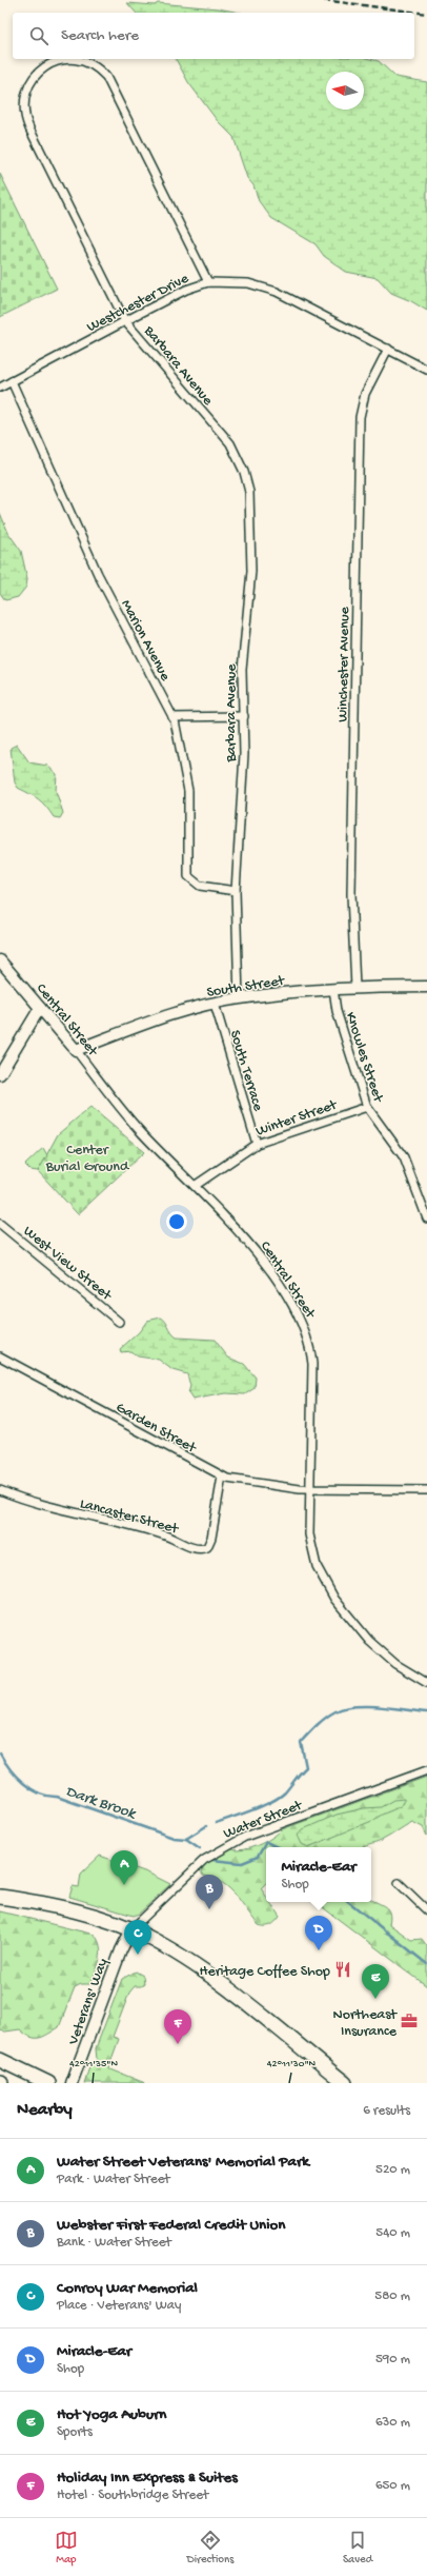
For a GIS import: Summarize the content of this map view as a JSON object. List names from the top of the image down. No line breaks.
{"streets":{"street":["Westchester Drive","Barbara Avenue","Marion Avenue","Winchester Avenue","South Street","Central Street","Knowles Street","South Terrace","Winter Street","West View Street","Garden Street","Lancaster Street","Water Street","Veterans' Way"]},"crossings":[["Westchester Drive","Barbara Avenue"],["Westchester Drive","Marion Avenue"],["Westchester Drive","Winchester Avenue"],["Barbara Avenue","Marion Avenue"],["Barbara Avenue","South Street"],["Winchester Avenue","South Street"],["South Street","Central Street"],["South Street","Knowles Street"],["South Street","South Terrace"],["Central Street","Winter Street"],["Central Street","Garden Street"],["Knowles Street","Winter Street"],["South Terrace","Winter Street"],["Garden Street","Lancaster Street"],["Water Street","Veterans' Way"]],"water":["Dark Brook"],"parks":["Center Burial Ground"],"places":{"restaurant":["Heritage Coffee Shop"],"office":["Northeast Insurance"]},"north":"left","page":{"search":"Search here","popup":["Miracle-Ear","Shop"],"pins":["A","B","D","C","E","F"],"heading":["Nearby","6 results"],"list":[{"mark":"A","name":"Water Street Veterans' Memorial Park","note":"Park · Water Street","value":"520 m"},{"mark":"B","name":"Webster First Federal Credit Union","note":"Bank · Water Street","value":"540 m"},{"mark":"C","name":"Conroy War Memorial","note":"Place · Veterans' Way","value":"580 m"},{"mark":"D","name":"Miracle-Ear","note":"Shop","value":"590 m"},{"mark":"E","name":"Hot Yoga Auburn","note":"Sports","value":"630 m"},{"mark":"F","name":"Holiday Inn Express & Suites","note":"Hotel · Southbridge Street","value":"650 m"}],"nav":["Map","Directions","Saved"]},"coordinates":["42°11'35\"N","42°11'30\"N"]}
